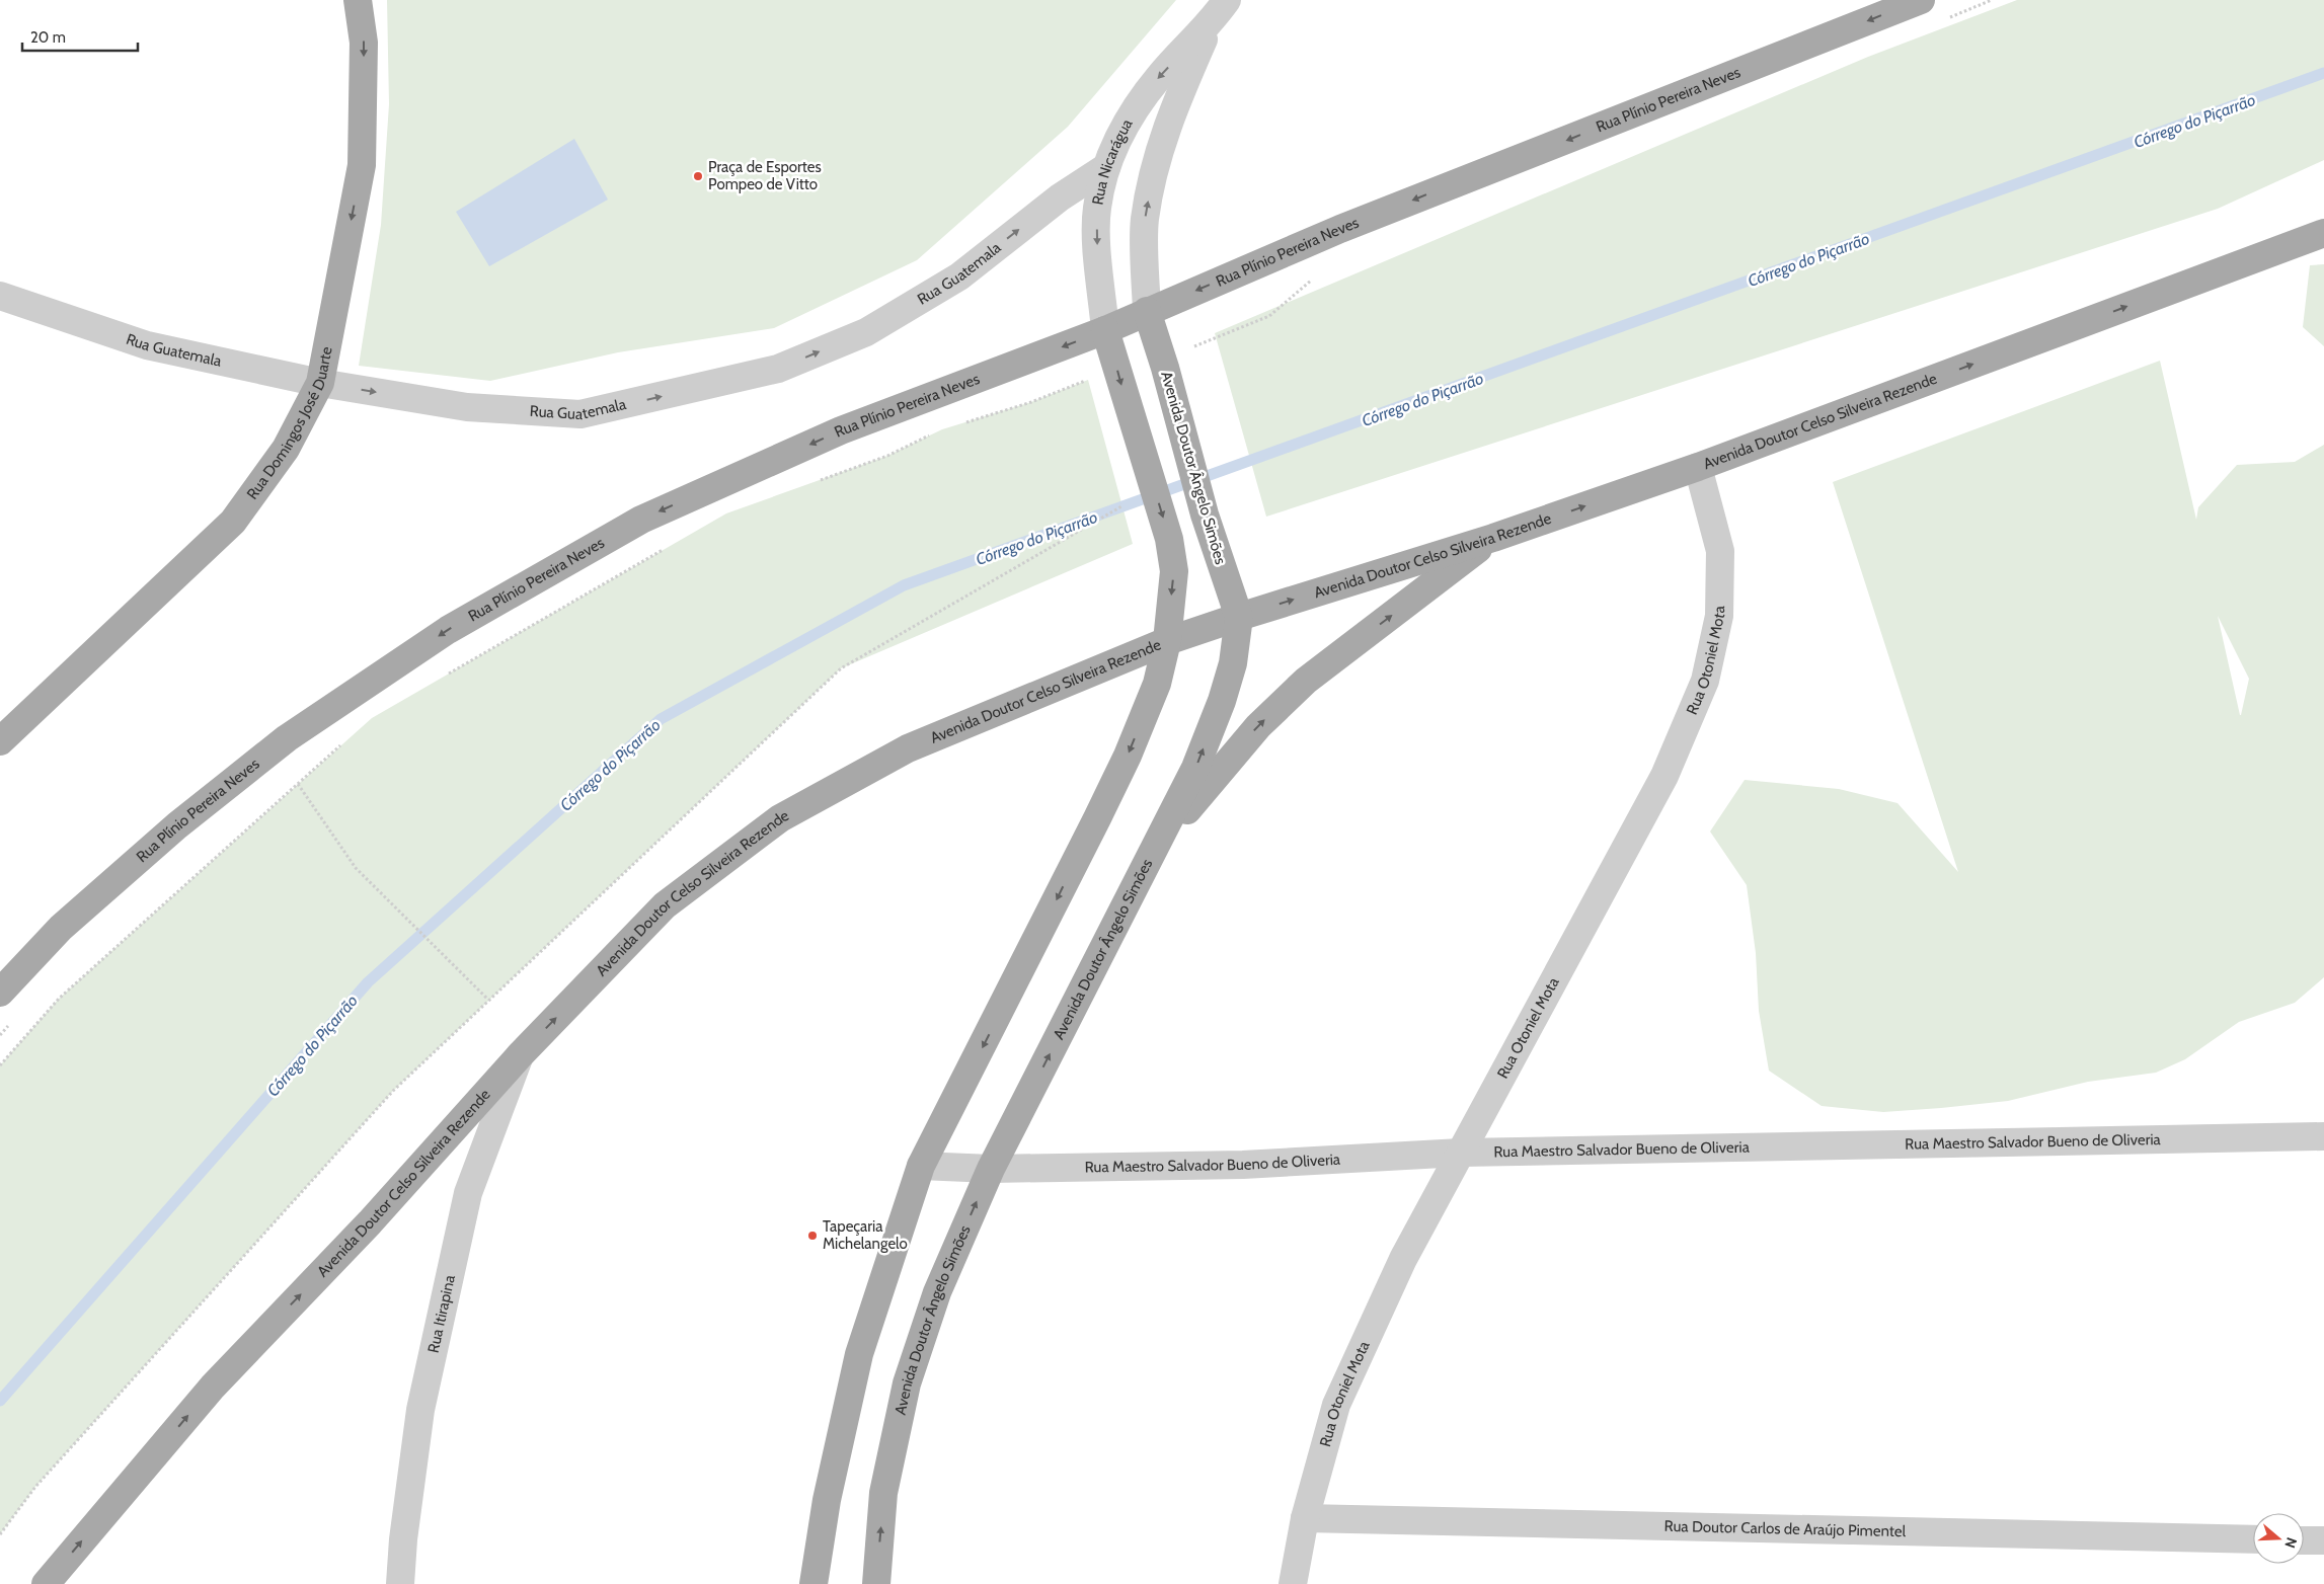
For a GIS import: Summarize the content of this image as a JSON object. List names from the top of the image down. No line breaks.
{"streets":{"main road":["Rua Plínio Pereira Neves","Rua Domingos José Duarte","Avenida Doutor Celso Silveira Rezende","Avenida Doutor Ângelo Simões"],"street":["Rua Nicarágua","Rua Guatemala","Rua Otoniel Mota","Rua Maestro Salvador Bueno de Oliveria","Rua Itirapina","Rua Doutor Carlos de Araújo Pimentel"]},"crossings":[["Rua Plínio Pereira Neves","Rua Nicarágua"],["Rua Plínio Pereira Neves","Avenida Doutor Ângelo Simões"],["Rua Nicarágua","Rua Guatemala"],["Rua Nicarágua","Avenida Doutor Ângelo Simões"],["Rua Guatemala","Rua Domingos José Duarte"],["Avenida Doutor Celso Silveira Rezende","Avenida Doutor Ângelo Simões"],["Avenida Doutor Celso Silveira Rezende","Rua Otoniel Mota"],["Avenida Doutor Celso Silveira Rezende","Rua Itirapina"],["Avenida Doutor Ângelo Simões","Rua Maestro Salvador Bueno de Oliveria"],["Rua Otoniel Mota","Rua Maestro Salvador Bueno de Oliveria"],["Rua Otoniel Mota","Rua Doutor Carlos de Araújo Pimentel"]],"one_way":["Rua Plínio Pereira Neves","Rua Guatemala","Rua Domingos José Duarte","Avenida Doutor Celso Silveira Rezende"],"water":["Córrego do Piçarrão"],"places":["Praça de Esportes Pompeo de Vitto","Tapeçaria Michelangelo"],"scale_bar":"20 m","north":"right"}
